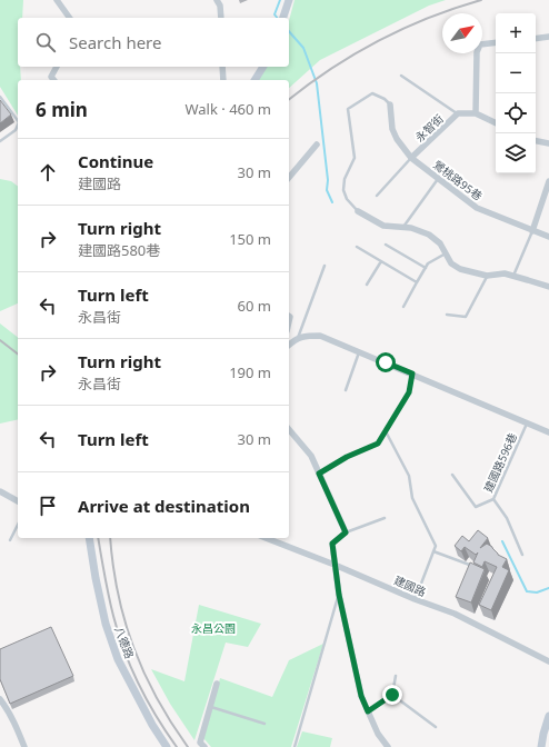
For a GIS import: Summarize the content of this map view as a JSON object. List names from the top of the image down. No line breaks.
{"streets":{"main road":["八德路"],"street":["永智街","鶯桃路95巷","建國路"],"lane":["建國路596巷"]},"crossings":[["永智街","鶯桃路95巷"]],"parks":["永昌公園"],"north":"top right","page":{"map_buttons":["+","−"],"search":"Search here","heading":["6 min","Walk · 460 m"],"list":[["Continue","建國路","30 m"],["Turn right","建國路580巷","150 m"],["Turn left","永昌街","60 m"],["Turn right","永昌街","190 m"],["Turn left","30 m"],"Arrive at destination"]}}
